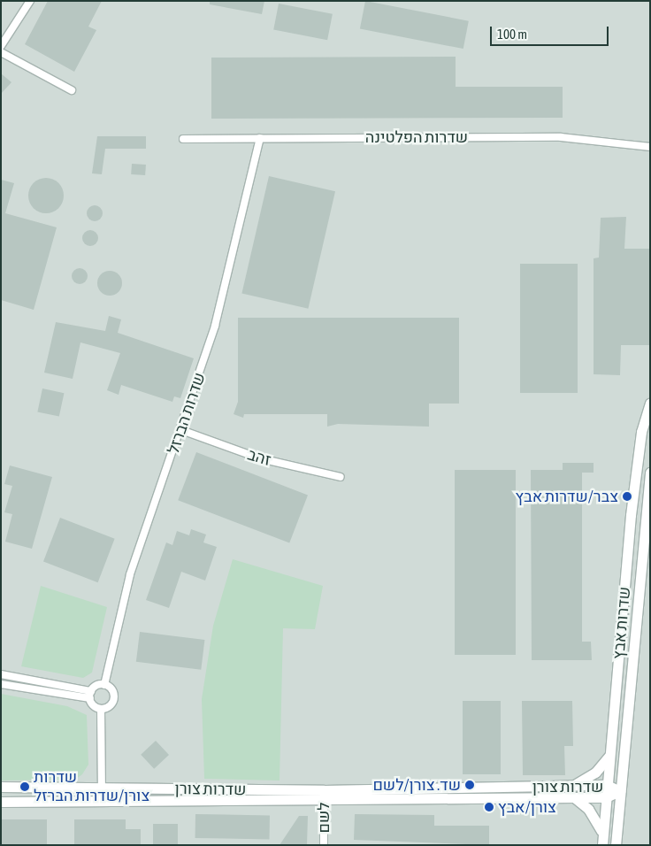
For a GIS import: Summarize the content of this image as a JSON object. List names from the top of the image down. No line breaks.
{"streets":{"street":["שדרות הפלטינה","שדרות הברזל","זהב","שדרות אבץ","שדרות צורן","לשם"]},"crossings":[["שדרות הפלטינה","שדרות הברזל"],["שדרות הברזל","זהב"],["שדרות אבץ","שדרות צורן"],["שדרות צורן","לשם"]],"places":["צבר/שדרות אבץ","שד. צורן/לשם","שדרות צורן/שדרות הברזל","צורן/אבץ"],"scale_bar":"100 m"}
